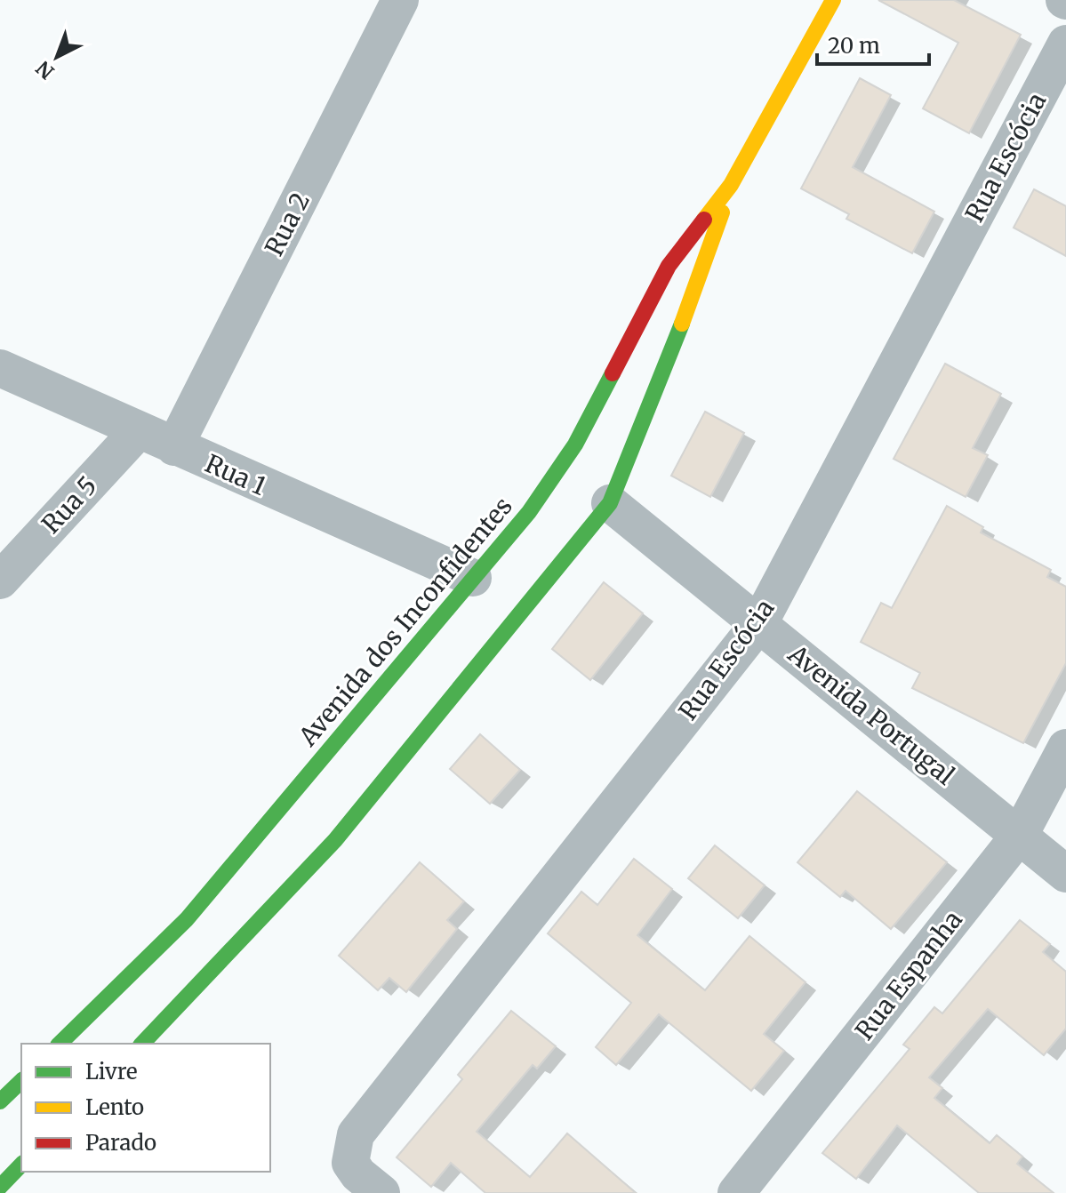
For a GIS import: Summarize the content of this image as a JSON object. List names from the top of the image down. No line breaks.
{"streets":{"street":["Rua Escócia","Rua 2","Rua 1","Rua 5","Avenida dos Inconfidentes","Avenida Portugal","Rua Espanha"]},"crossings":[["Rua Escócia","Avenida Portugal"],["Rua 2","Rua 1"],["Rua 1","Rua 5"],["Rua 1","Avenida dos Inconfidentes"],["Avenida dos Inconfidentes","Avenida Portugal"],["Avenida Portugal","Rua Espanha"]],"legend":["Livre","Lento","Parado"],"scale_bar":"20 m","north":"bottom left"}
